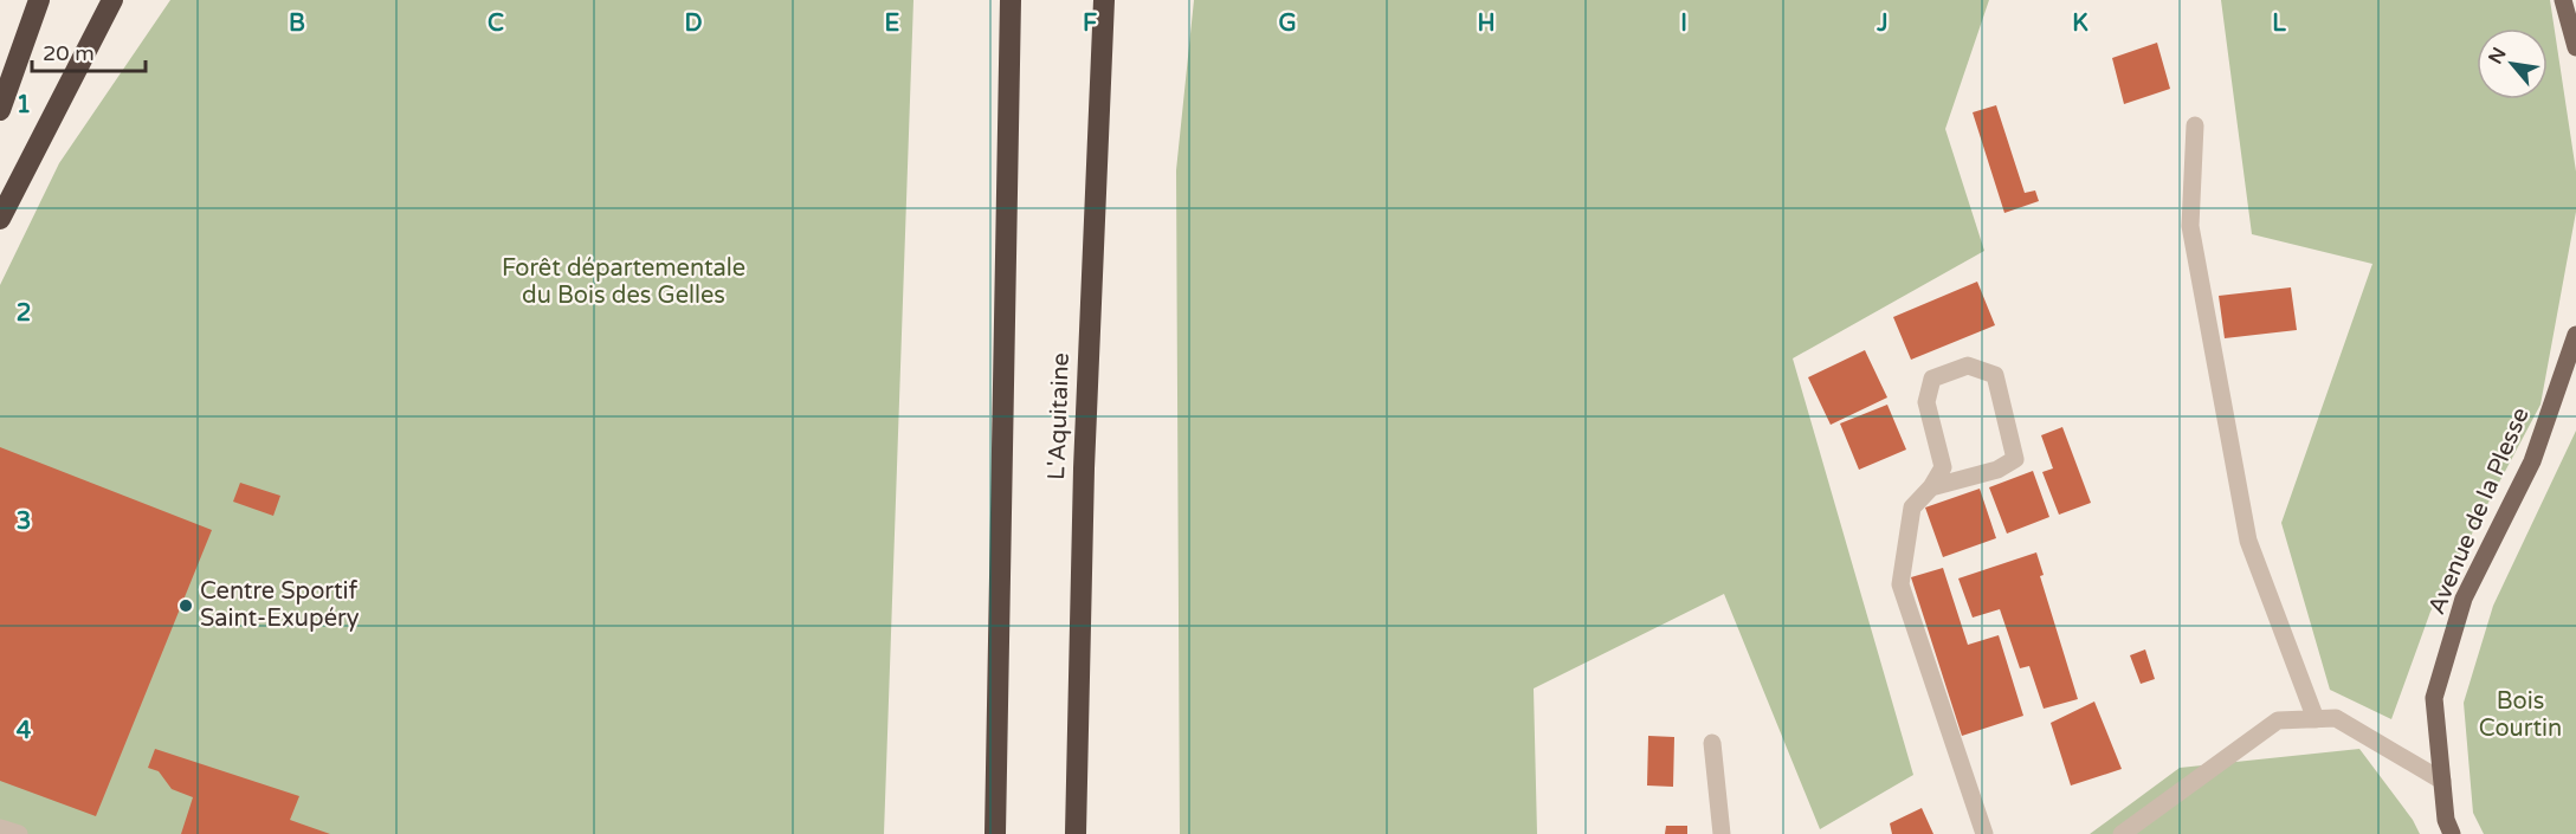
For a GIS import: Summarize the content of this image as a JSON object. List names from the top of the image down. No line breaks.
{"streets":{"highway":["L'Aquitaine"],"main road":["Avenue de la Plesse"]},"parks":["Forêt départementale du Bois des Gelles","Bois Courtin"],"places":["Centre Sportif Saint-Exupéry"],"scale_bar":"20 m","north":"top left","grid":{"columns":["B","C","D","E","F","G","H","I","J","K","L"],"rows":["1","2","3","4"]}}
